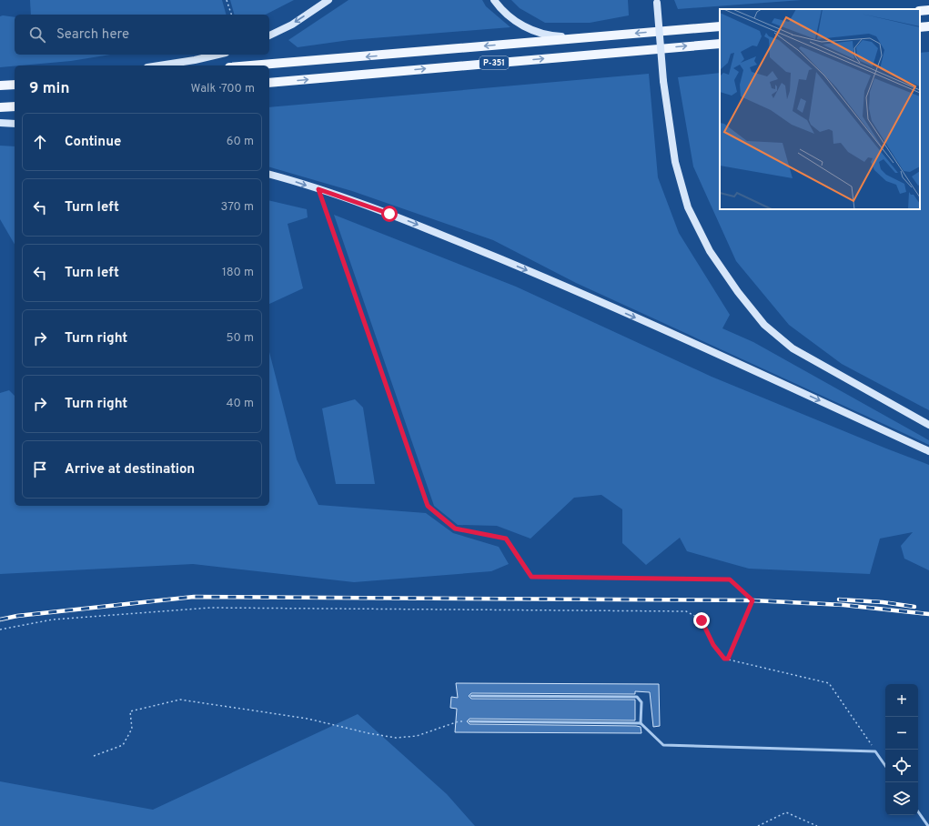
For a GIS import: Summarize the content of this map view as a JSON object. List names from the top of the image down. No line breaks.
{"streets":{"main road":["Р-351"]},"page":{"search":"Search here","heading":["9 min","Walk · 700 m"],"list":[["Continue","60 m"],["Turn left","370 m"],["Turn left","180 m"],["Turn right","50 m"],["Turn right","40 m"],"Arrive at destination"],"map_buttons":["+","−"]}}
